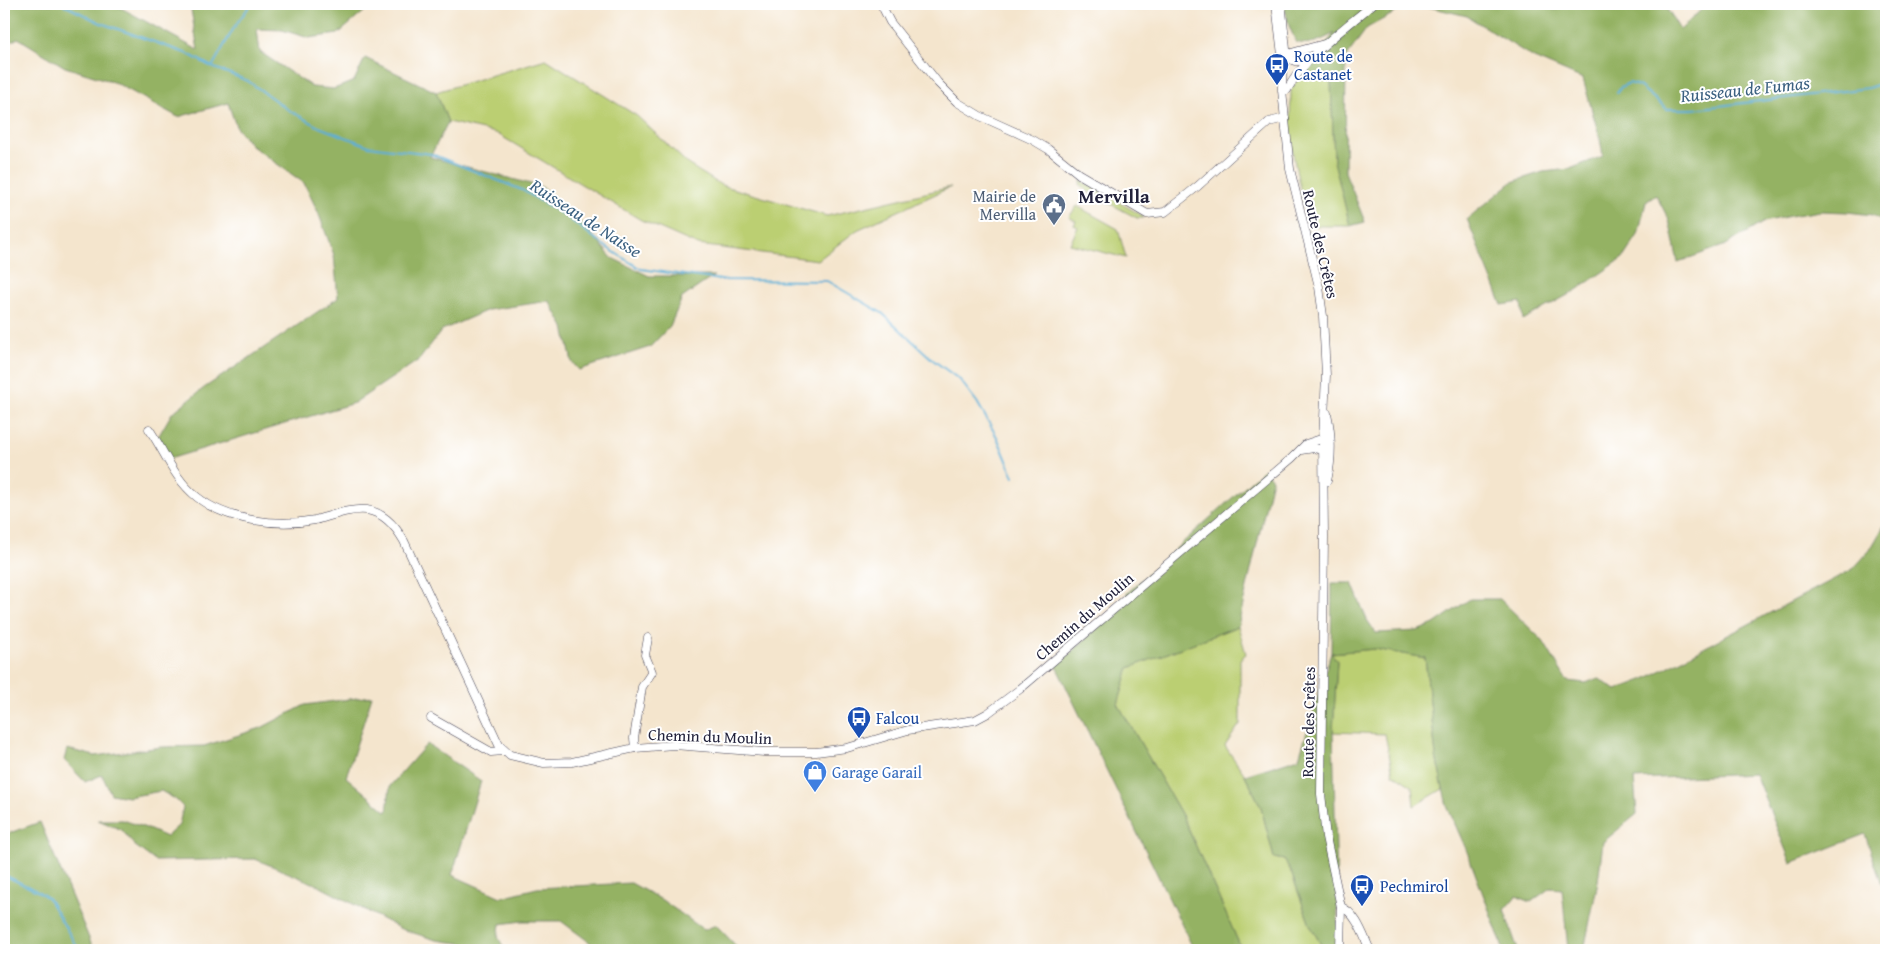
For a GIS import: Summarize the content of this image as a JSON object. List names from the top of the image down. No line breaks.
{"streets":{"street":["Route des Crêtes","Chemin du Moulin"]},"crossings":[["Route des Crêtes","Chemin du Moulin"]],"districts":["Mervilla"],"water":["Ruisseau de Fumas","Ruisseau de Naisse"],"places":{"bus stop":["Route de Castanet","Falcou","Pechmirol"],"public building":["Mairie de Mervilla"],"shop":["Garage Garail"]}}
